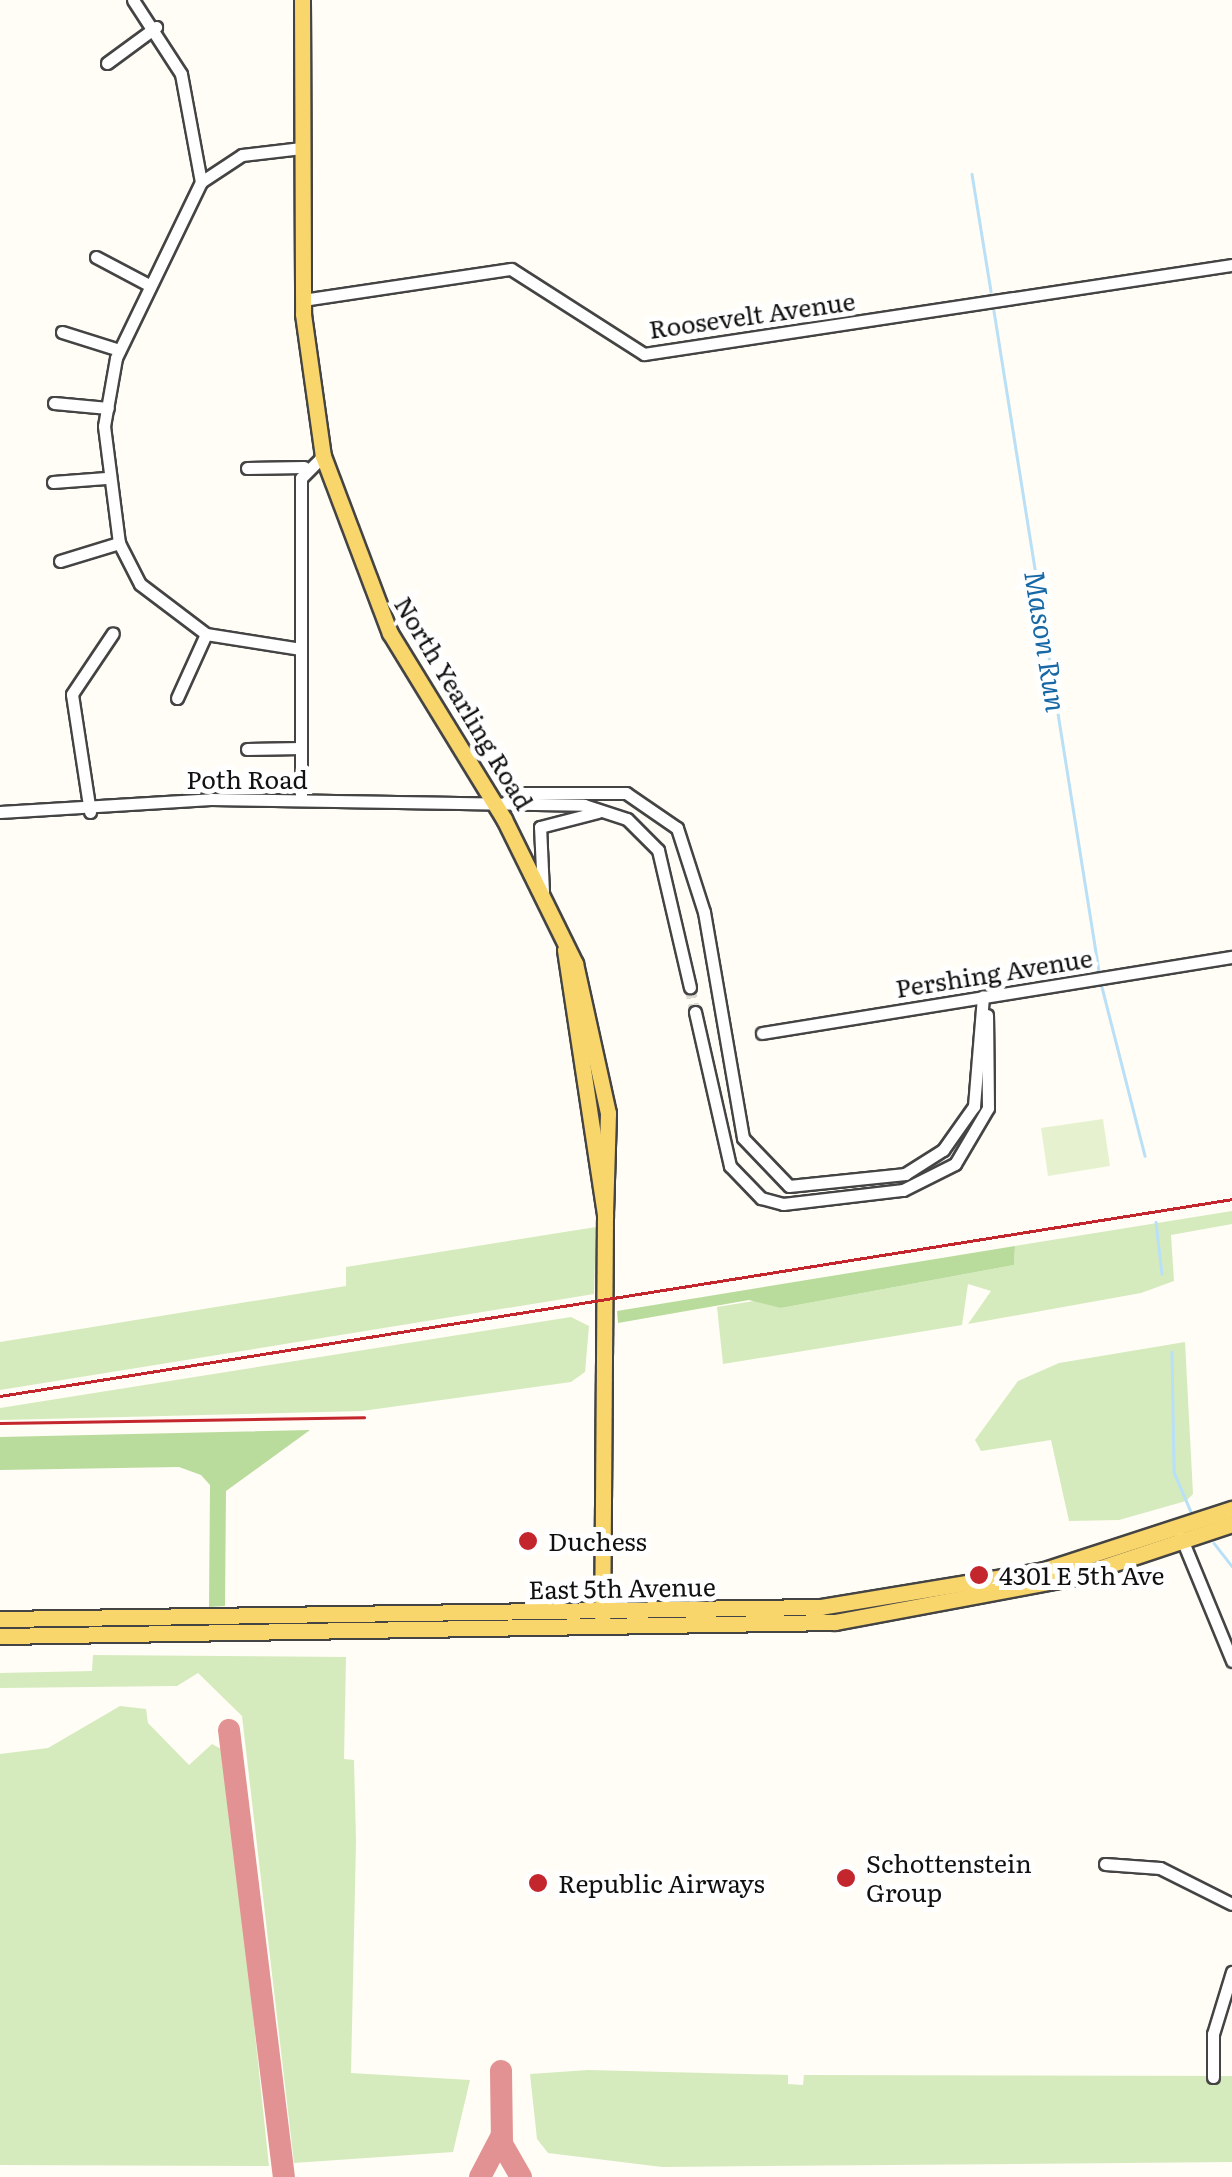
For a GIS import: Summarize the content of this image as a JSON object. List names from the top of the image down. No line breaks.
{"streets":{"main road":["North Yearling Road","East 5th Avenue"],"street":["Roosevelt Avenue","Poth Road","Pershing Avenue"]},"crossings":[["Roosevelt Avenue","North Yearling Road"],["North Yearling Road","Poth Road"],["North Yearling Road","East 5th Avenue"]],"water":["Mason Run"],"places":["Duchess","4301 E 5th Ave","Schottenstein Group","Republic Airways"]}
